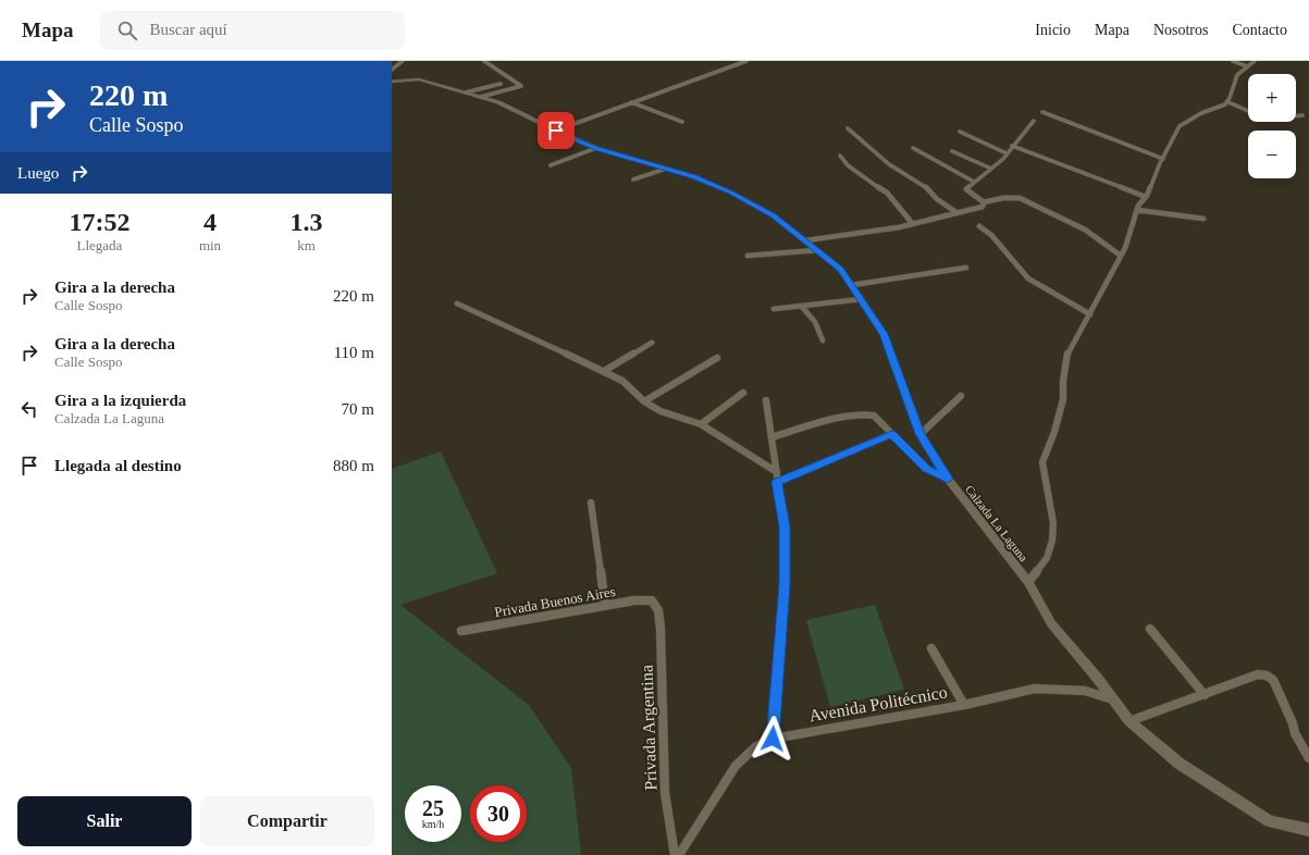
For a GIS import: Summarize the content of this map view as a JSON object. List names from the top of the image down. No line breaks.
{"streets":{"street":["Calzada La Laguna","Privada Buenos Aires","Avenida Politécnico","Privada Argentina"]},"crossings":[["Calzada La Laguna","Avenida Politécnico"],["Privada Buenos Aires","Privada Argentina"]],"page":{"header":"Mapa","search":"Buscar aquí","nav":["Inicio","Mapa","Nosotros","Contacto"],"turn":["220 m","Calle Sospo"],"map_buttons":["+","−"],"then":"Luego","eta":["17:52","Llegada","4","min","1.3","km"],"list":[{"name":"Gira a la derecha","note":"Calle Sospo","value":"220 m"},{"name":"Gira a la derecha","note":"Calle Sospo","value":"110 m"},{"name":"Gira a la izquierda","note":"Calzada La Laguna","value":"70 m"},{"name":"Llegada al destino","value":"880 m"}],"speed":"25 km/h","limit":"30","buttons":["Salir","Compartir"]}}
